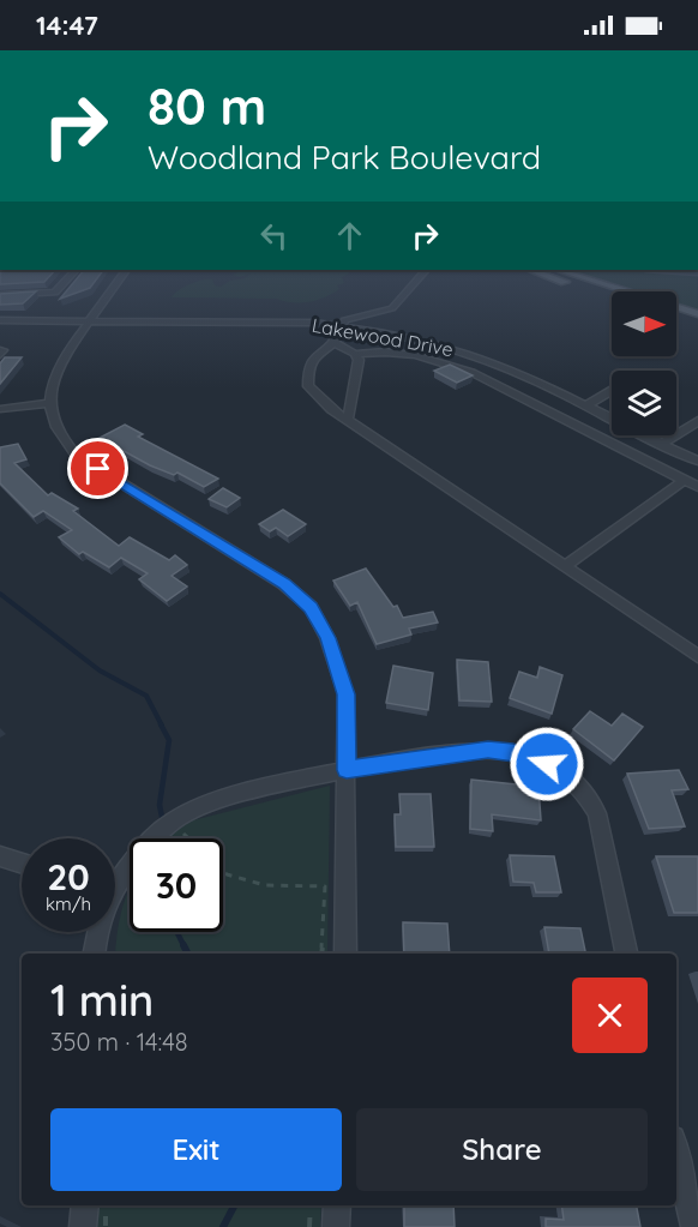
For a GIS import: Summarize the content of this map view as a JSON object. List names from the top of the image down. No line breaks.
{"streets":{"street":["Lakewood Drive"]},"north":"right","page":{"status":"14:47","turn":["80 m","Woodland Park Boulevard"],"speed":"20 km/h","limit":"30","heading":["1 min","350 m · 14:48"],"buttons":["Exit","Share"]}}
